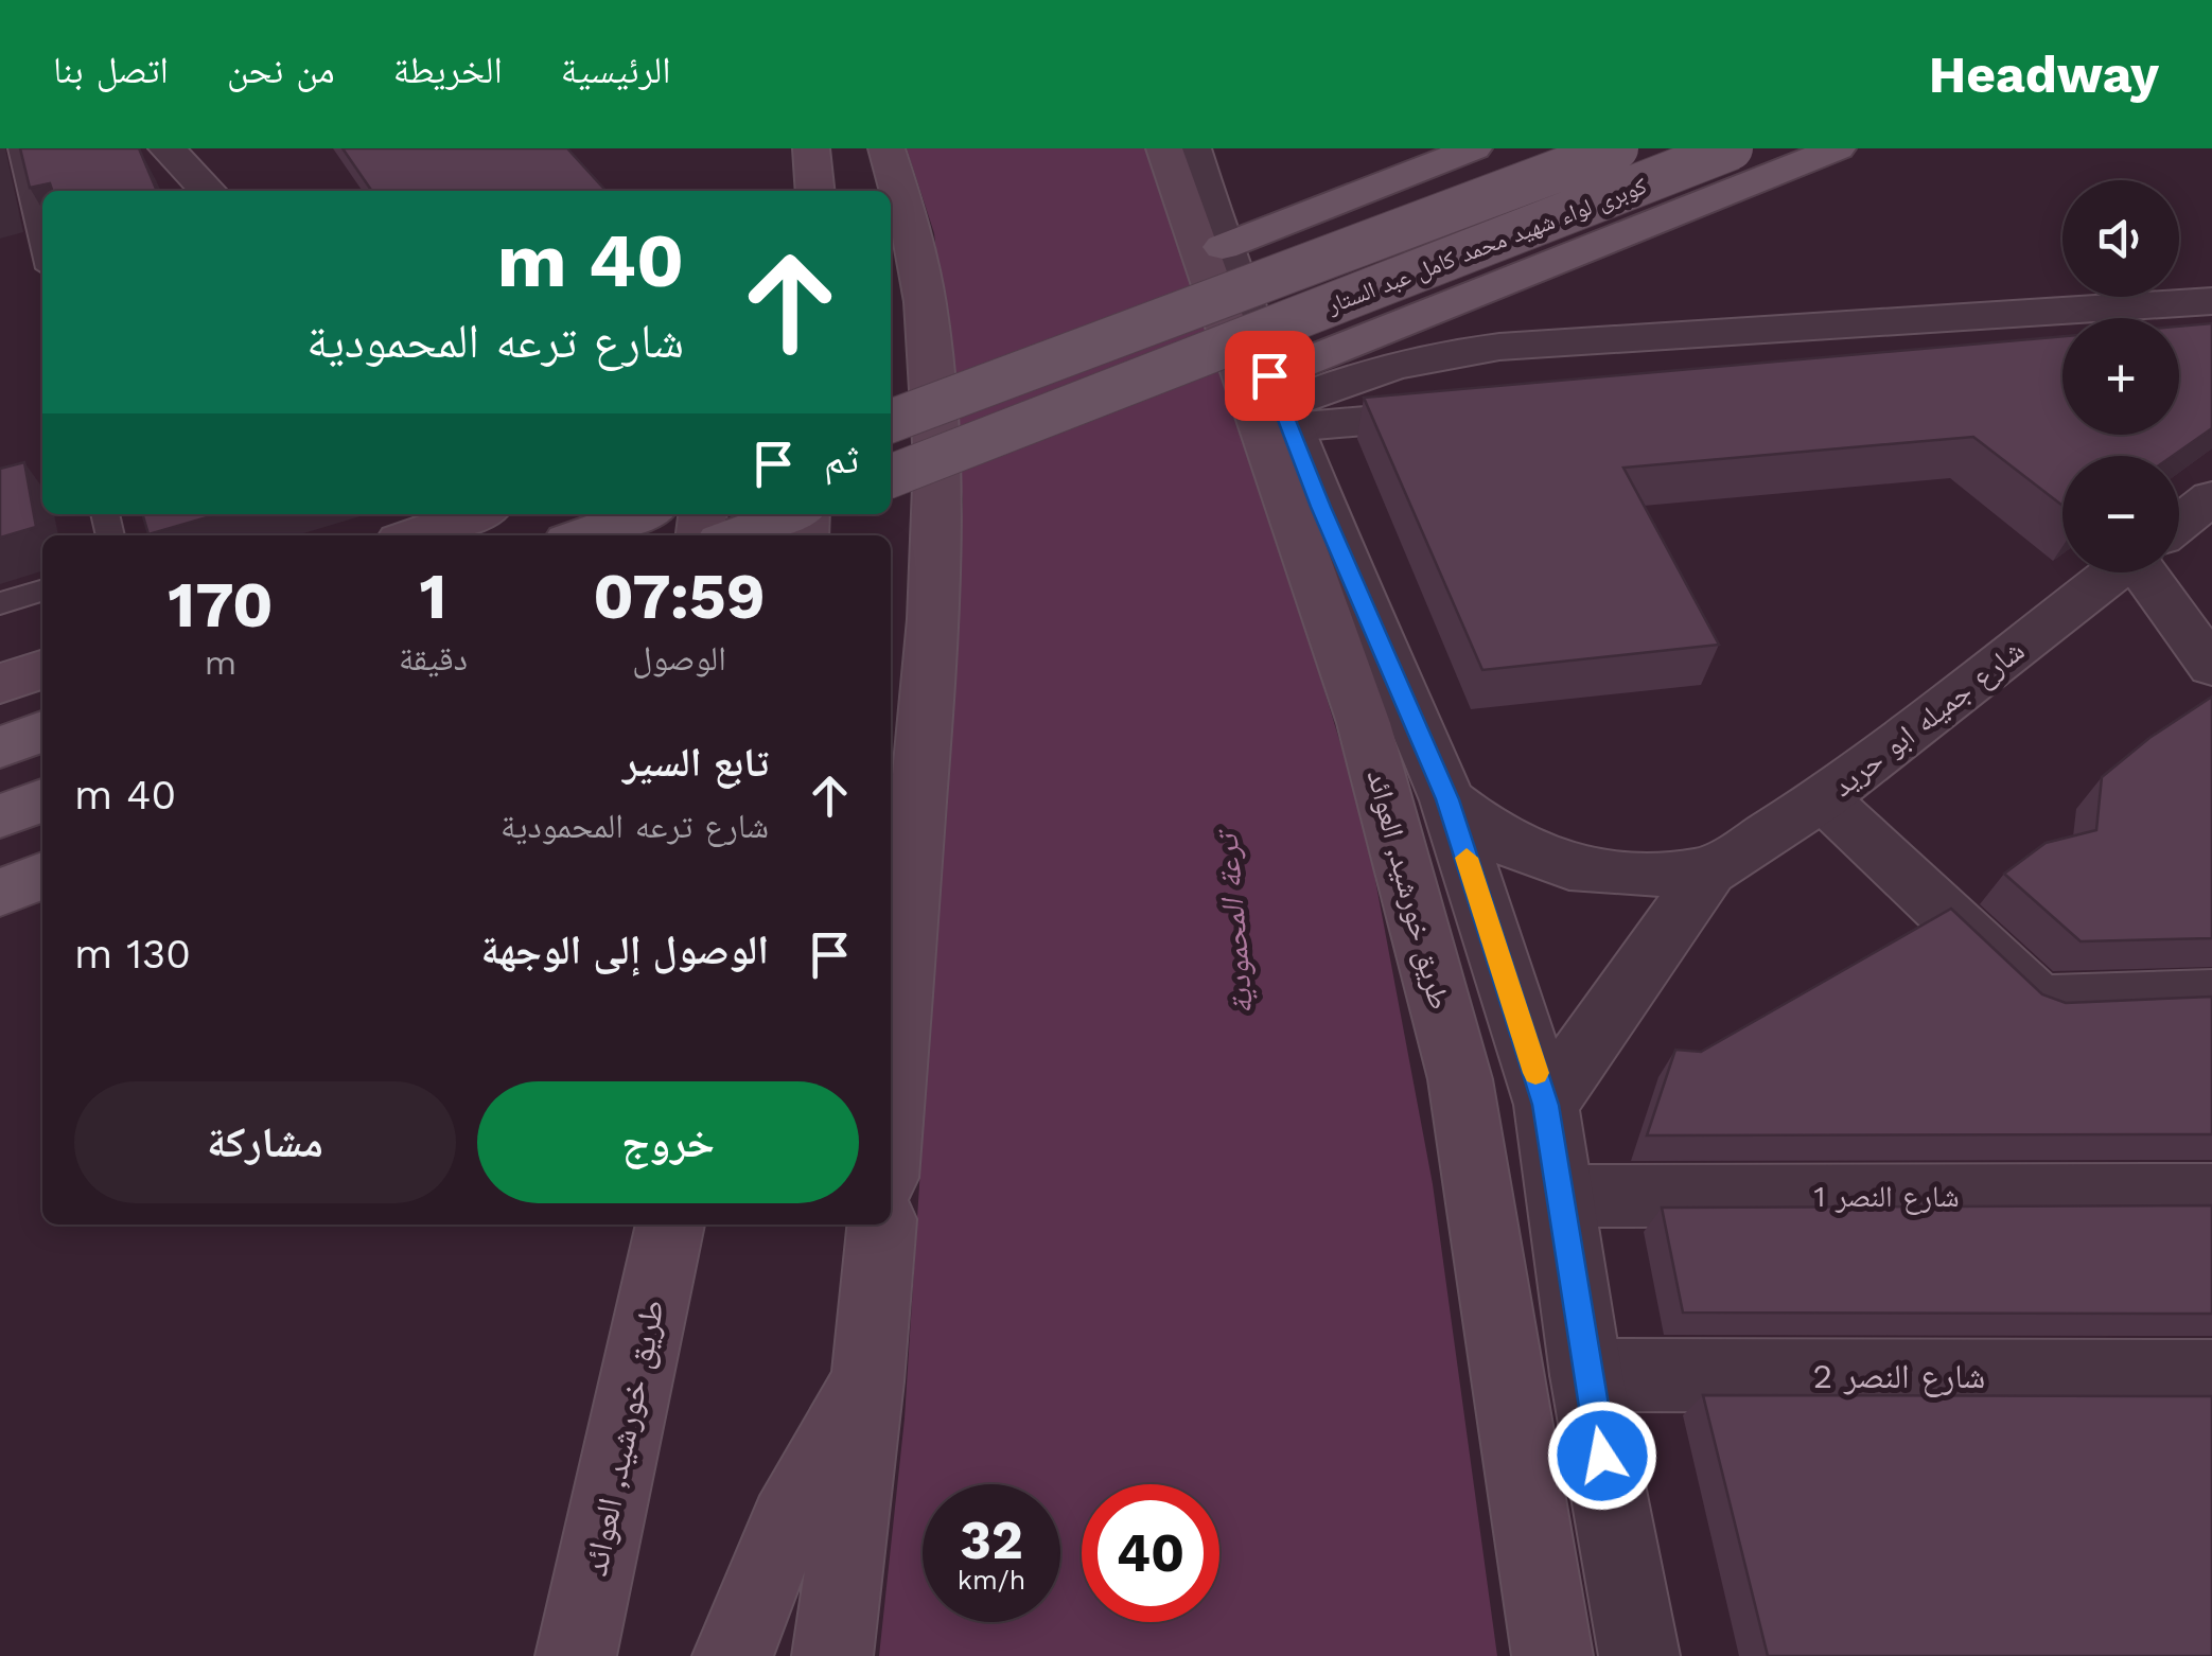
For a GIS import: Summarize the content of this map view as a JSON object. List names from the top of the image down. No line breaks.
{"streets":{"main road":["كوبرى لواء شهيد محمد كامل عبد الستار","طريق خورشيد, العوائد"],"street":["شارع جميله ابو حريد","شارع النصر 1","شارع النصر 2"]},"water":["ترعة المحمودية"],"page":{"header":"Headway","nav":["الرئيسية","الخريطة","من نحن","اتصل بنا"],"map_buttons":["+","−"],"turn":["40 m","شارع ترعه المحمودية"],"then":"ثم","eta":["07:59","الوصول","1","دقيقة","170","m"],"list":[{"name":"تابع السير","note":"شارع ترعه المحمودية","value":"40 m"},{"name":"الوصول إلى الوجهة","value":"130 m"}],"buttons":["خروج","مشاركة"],"speed":"32 km/h","limit":"40"}}
